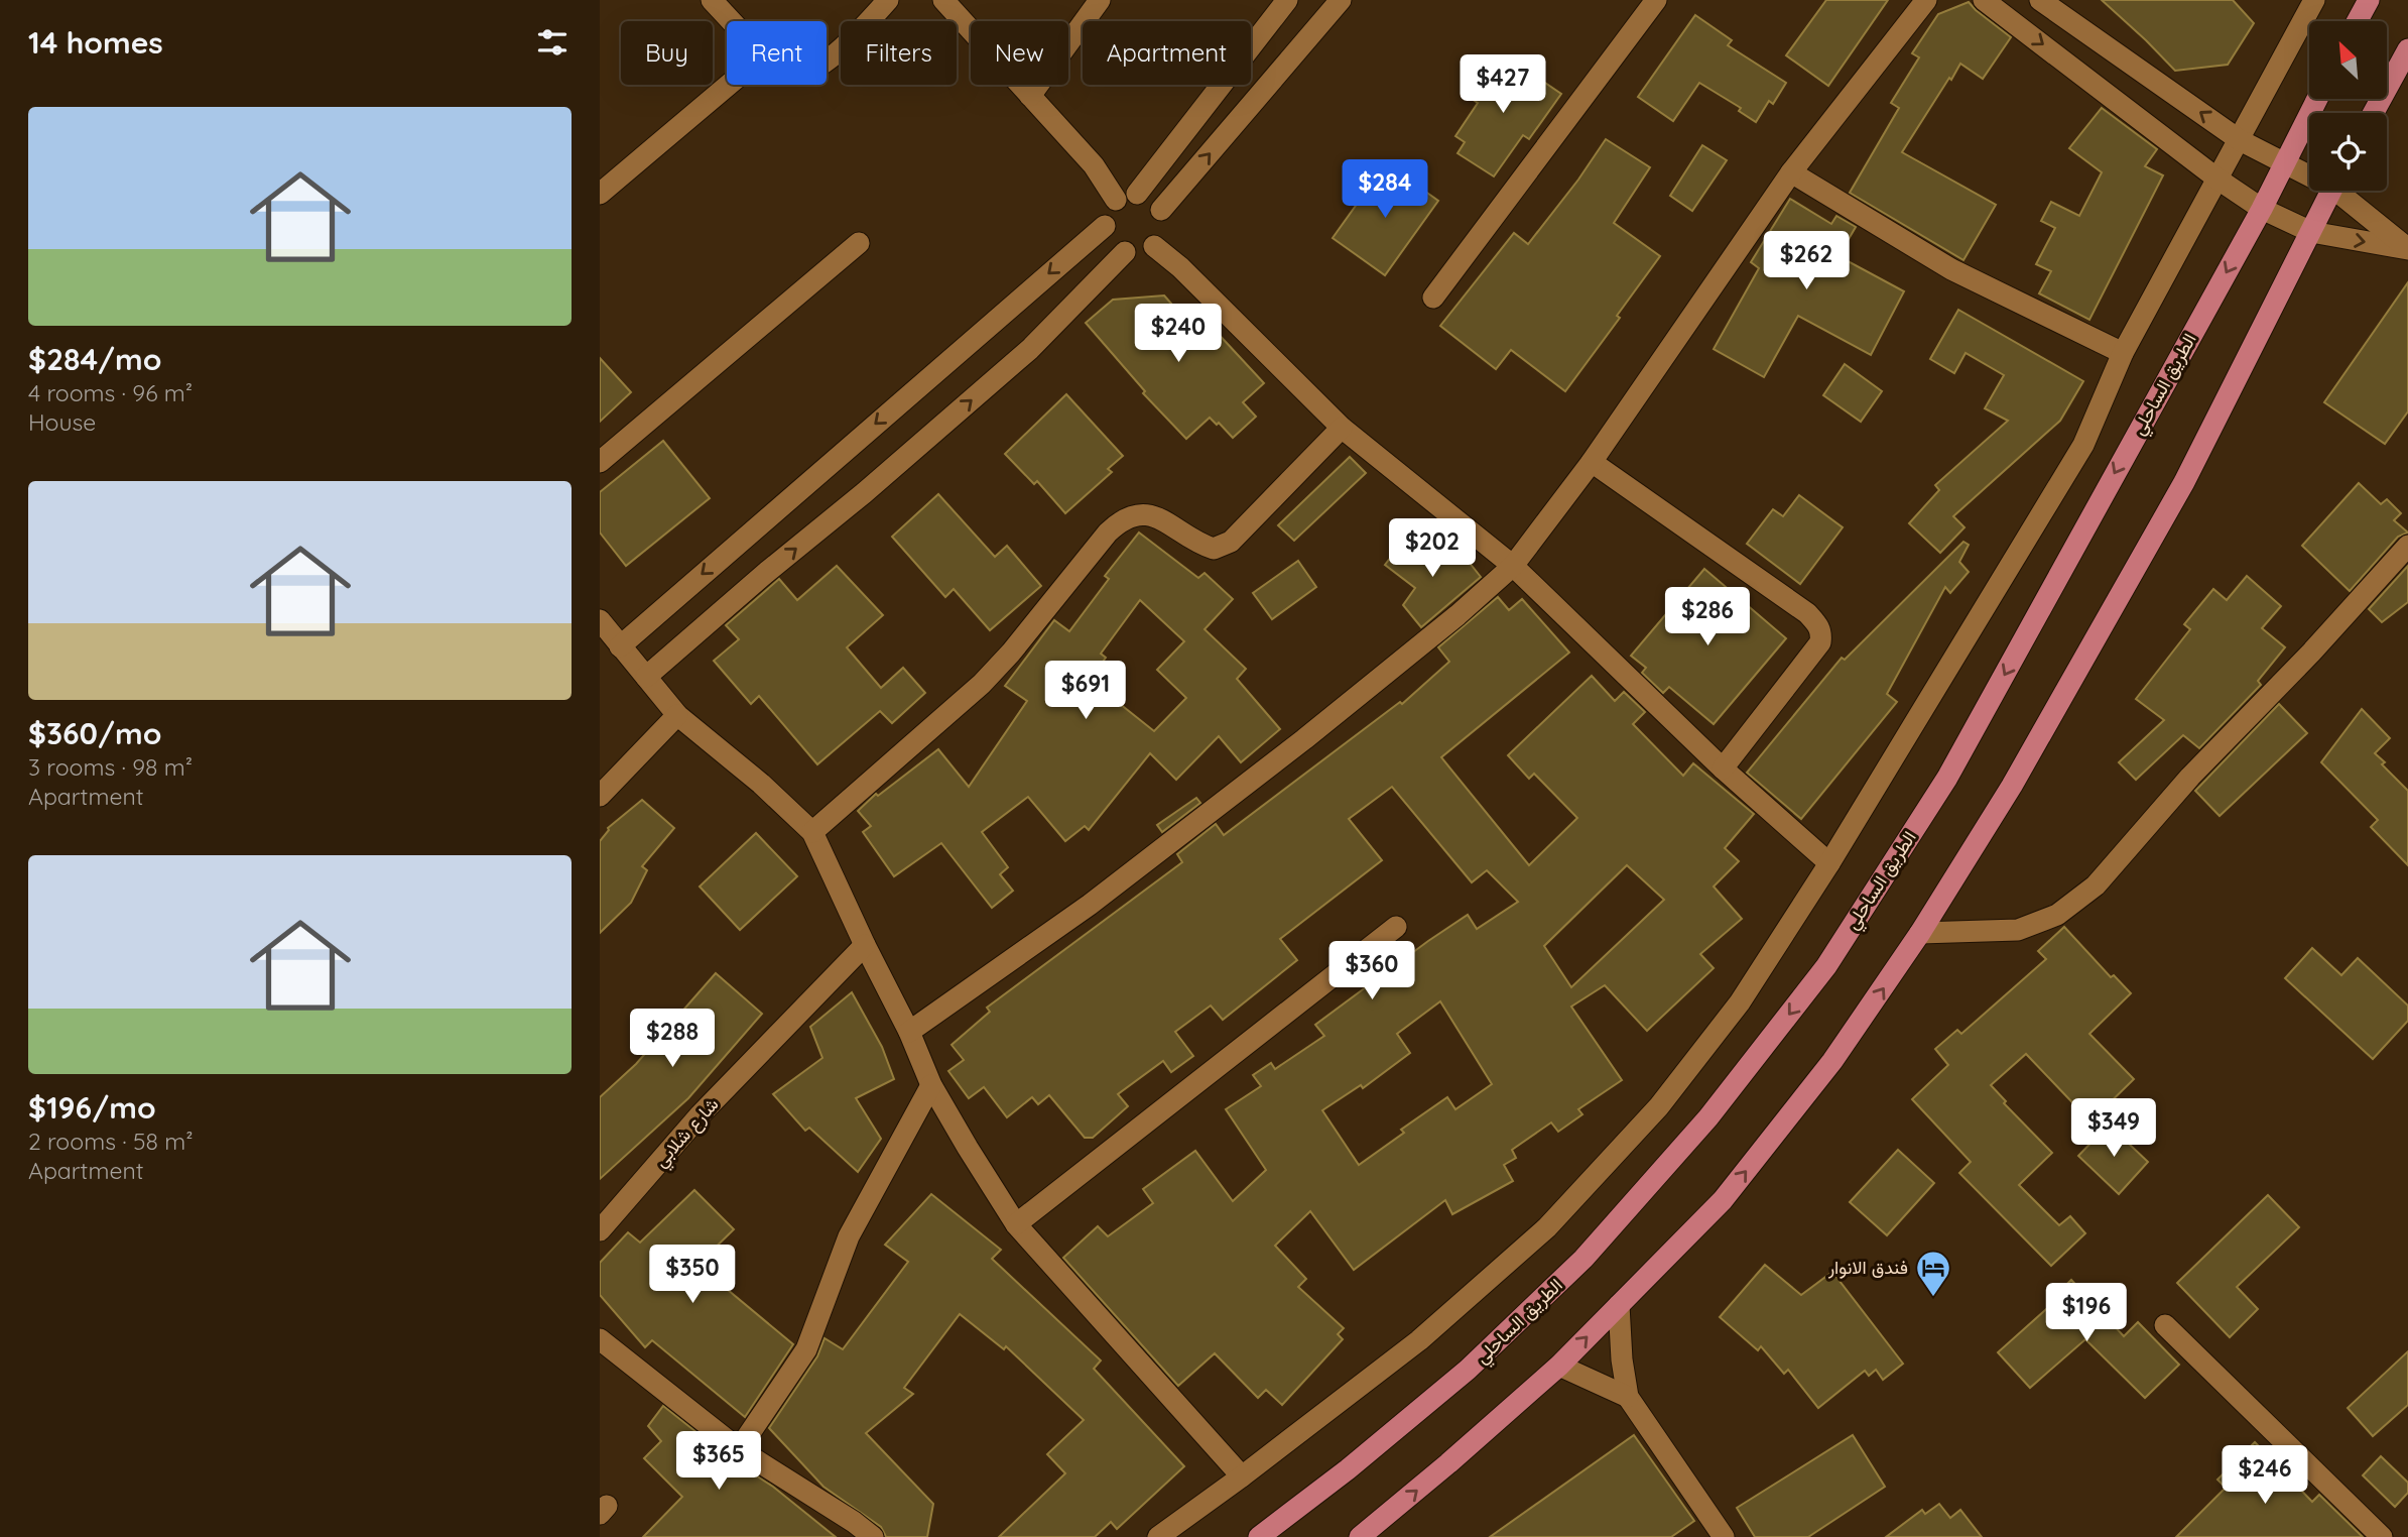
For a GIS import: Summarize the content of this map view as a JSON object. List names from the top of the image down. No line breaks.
{"streets":{"highway":["الطريق الساحلي"],"street":["شارع شلابي"]},"places":{"hotel":["فندق الانوار"]},"north":"top left","page":{"heading":"14 homes","chip":["Buy","Rent","Filters","New","Apartment"],"price":["$427","$284","$262","$240","$202","$286","$691","$360","$288","$349","$350","$196","$365","$246"],"list":[{"name":"$284/mo","note":"4 rooms · 96 m² · House"},{"name":"$360/mo","note":"3 rooms · 98 m² · Apartment"},{"name":"$196/mo","note":"2 rooms · 58 m² · Apartment"}]}}
